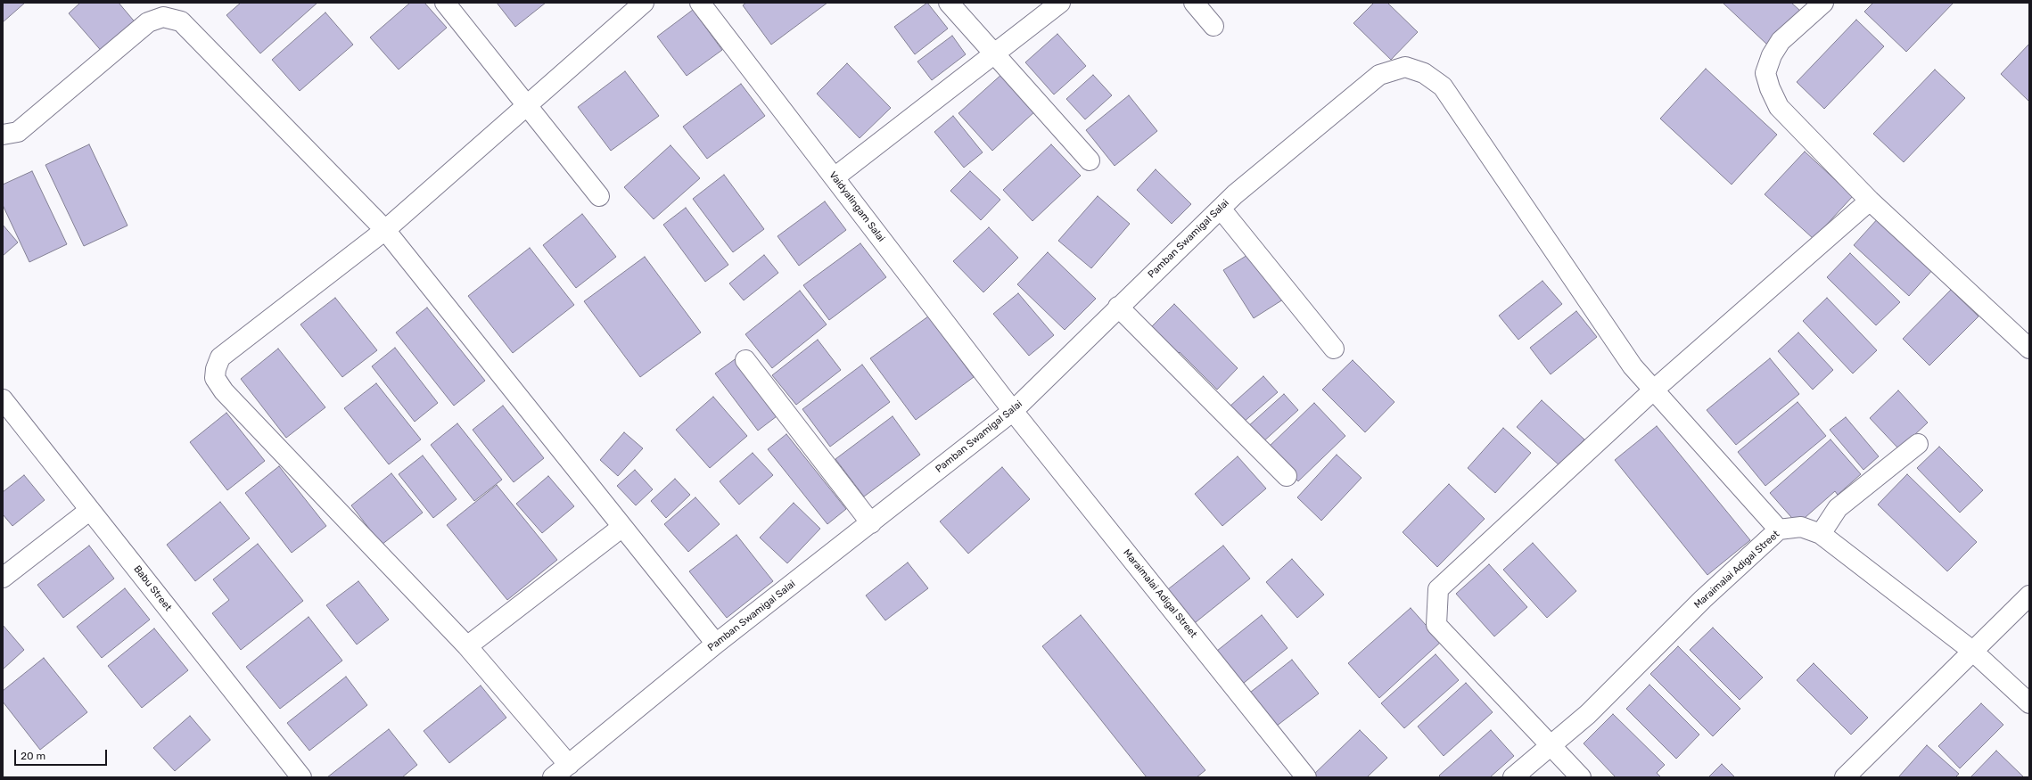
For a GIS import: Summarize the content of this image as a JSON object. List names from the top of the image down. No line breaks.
{"streets":{"street":["Vaidyalingam Salai","Pamban Swamigal Salai","Maraimalai Adigal Street","Babu Street"]},"crossings":[["Vaidyalingam Salai","Pamban Swamigal Salai"],["Vaidyalingam Salai","Maraimalai Adigal Street"],["Pamban Swamigal Salai","Maraimalai Adigal Street"]],"scale_bar":"20 m"}
